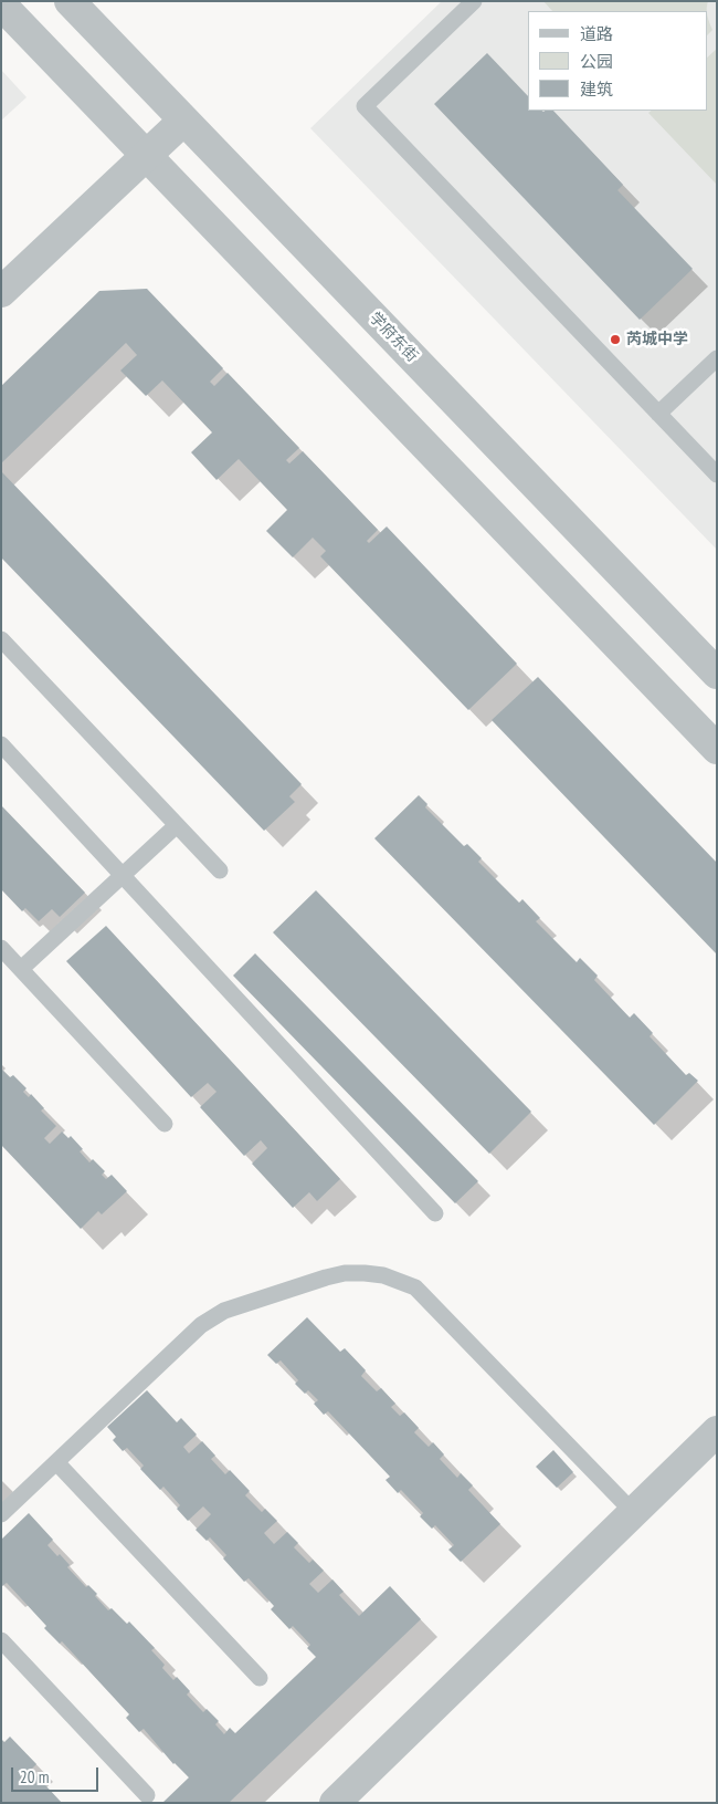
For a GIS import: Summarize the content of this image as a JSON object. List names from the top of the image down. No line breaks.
{"streets":{"street":["学府东街"]},"places":["芮城中学"],"legend":["道路","公园","建筑"],"scale_bar":"20 m"}
